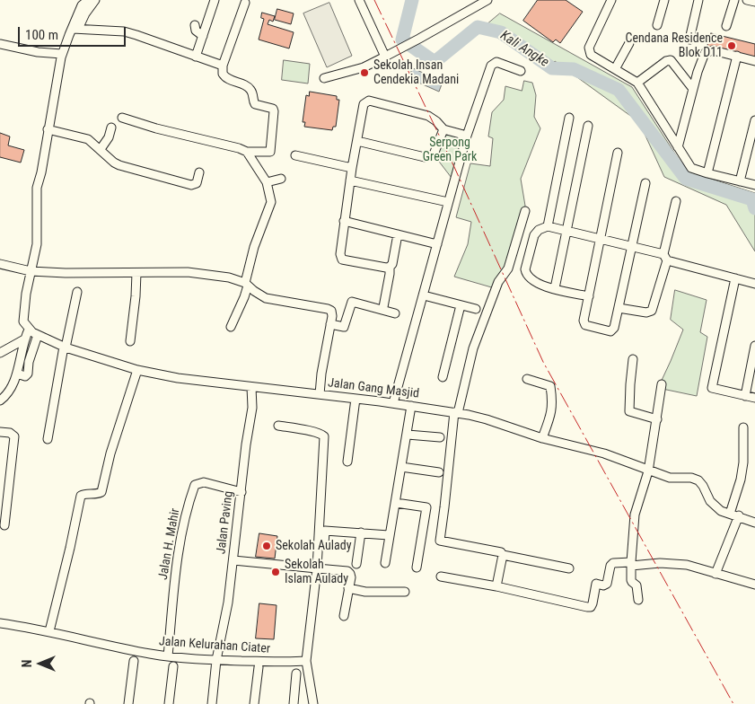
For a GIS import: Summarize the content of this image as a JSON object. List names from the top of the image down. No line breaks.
{"streets":{"street":["Jalan Gang Masjid","Jalan Paving","Jalan H. Mahir","Jalan Kelurahan Ciater"]},"crossings":[["Jalan Gang Masjid","Jalan Paving"],["Jalan Paving","Jalan H. Mahir"],["Jalan Paving","Jalan Kelurahan Ciater"],["Jalan H. Mahir","Jalan Kelurahan Ciater"]],"water":["Kali Angke"],"parks":["Serpong Green Park"],"places":["Cendana Residence Blok D11","Sekolah Insan Cendekia Madani","Sekolah Aulady","Sekolah Islam Aulady"],"scale_bar":"100 m","north":"left"}
